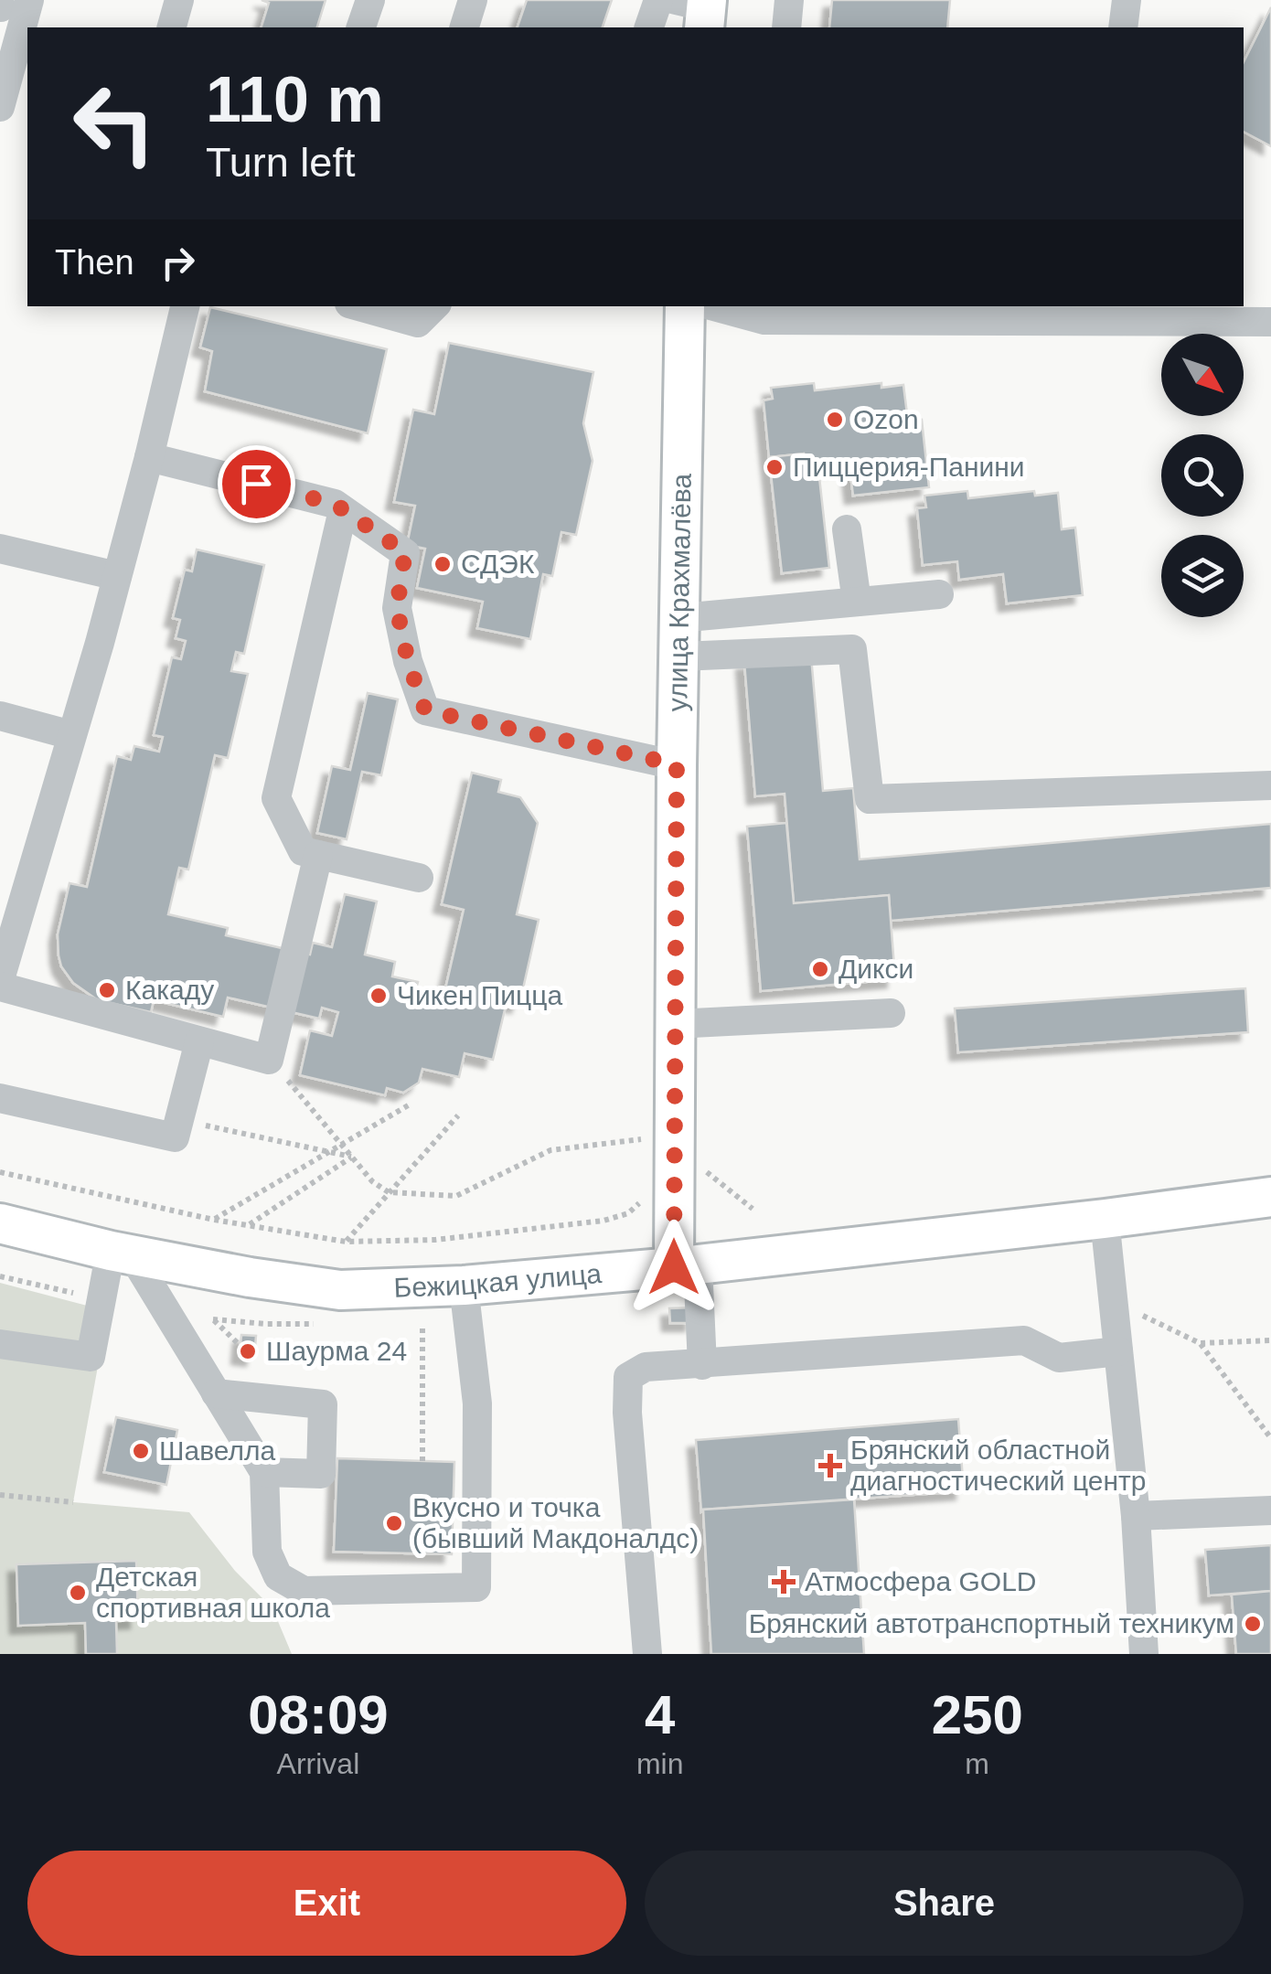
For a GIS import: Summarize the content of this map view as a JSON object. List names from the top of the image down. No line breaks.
{"streets":{"main road":["улица Крахмалёва","Бежицкая улица"]},"crossings":[["улица Крахмалёва","Бежицкая улица"]],"places":{"other":["Ozon","Пиццерия-Панини","СДЭК","Дикси","Какаду","Чикен Пицца","Шаурма 24","Шавелла","Вкусно и точка (бывший Макдоналдс)","Детская спортивная школа","Брянский автотранспортный техникум"],"health":["Брянский областной диагностический центр","Атмосфера GOLD"]},"north":"bottom right","page":{"turn":["110 m","Turn left"],"then":"Then","eta":["08:09","Arrival","4","min","250","m"],"buttons":["Exit","Share"]}}
